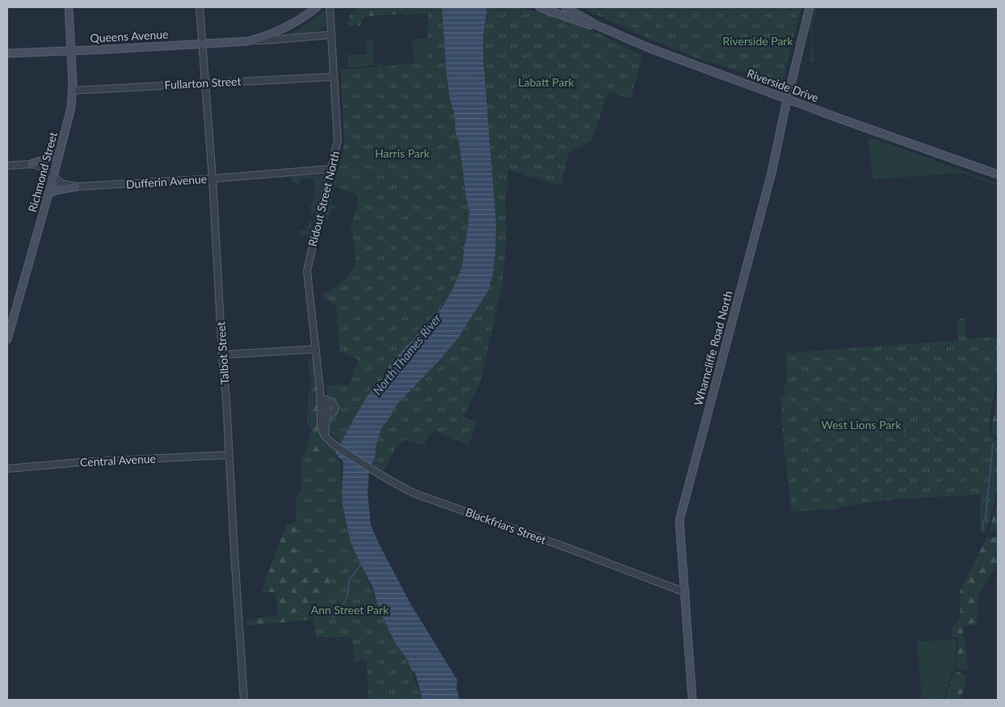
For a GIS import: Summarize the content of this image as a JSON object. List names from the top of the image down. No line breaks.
{"streets":{"main road":["Queens Avenue","Riverside Drive","Richmond Street","Wharncliffe Road North"],"street":["Fullarton Street","Dufferin Avenue","Ridout Street North","Talbot Street","Central Avenue","Blackfriars Street"]},"crossings":[["Queens Avenue","Richmond Street"],["Queens Avenue","Ridout Street North"],["Queens Avenue","Talbot Street"],["Fullarton Street","Richmond Street"],["Fullarton Street","Ridout Street North"],["Fullarton Street","Talbot Street"],["Riverside Drive","Wharncliffe Road North"],["Richmond Street","Dufferin Avenue"],["Dufferin Avenue","Ridout Street North"],["Dufferin Avenue","Talbot Street"],["Ridout Street North","Blackfriars Street"],["Wharncliffe Road North","Blackfriars Street"],["Talbot Street","Central Avenue"]],"water":["North Thames River"],"parks":["Riverside Park","Labatt Park","Harris Park","West Lions Park","Ann Street Park"]}
